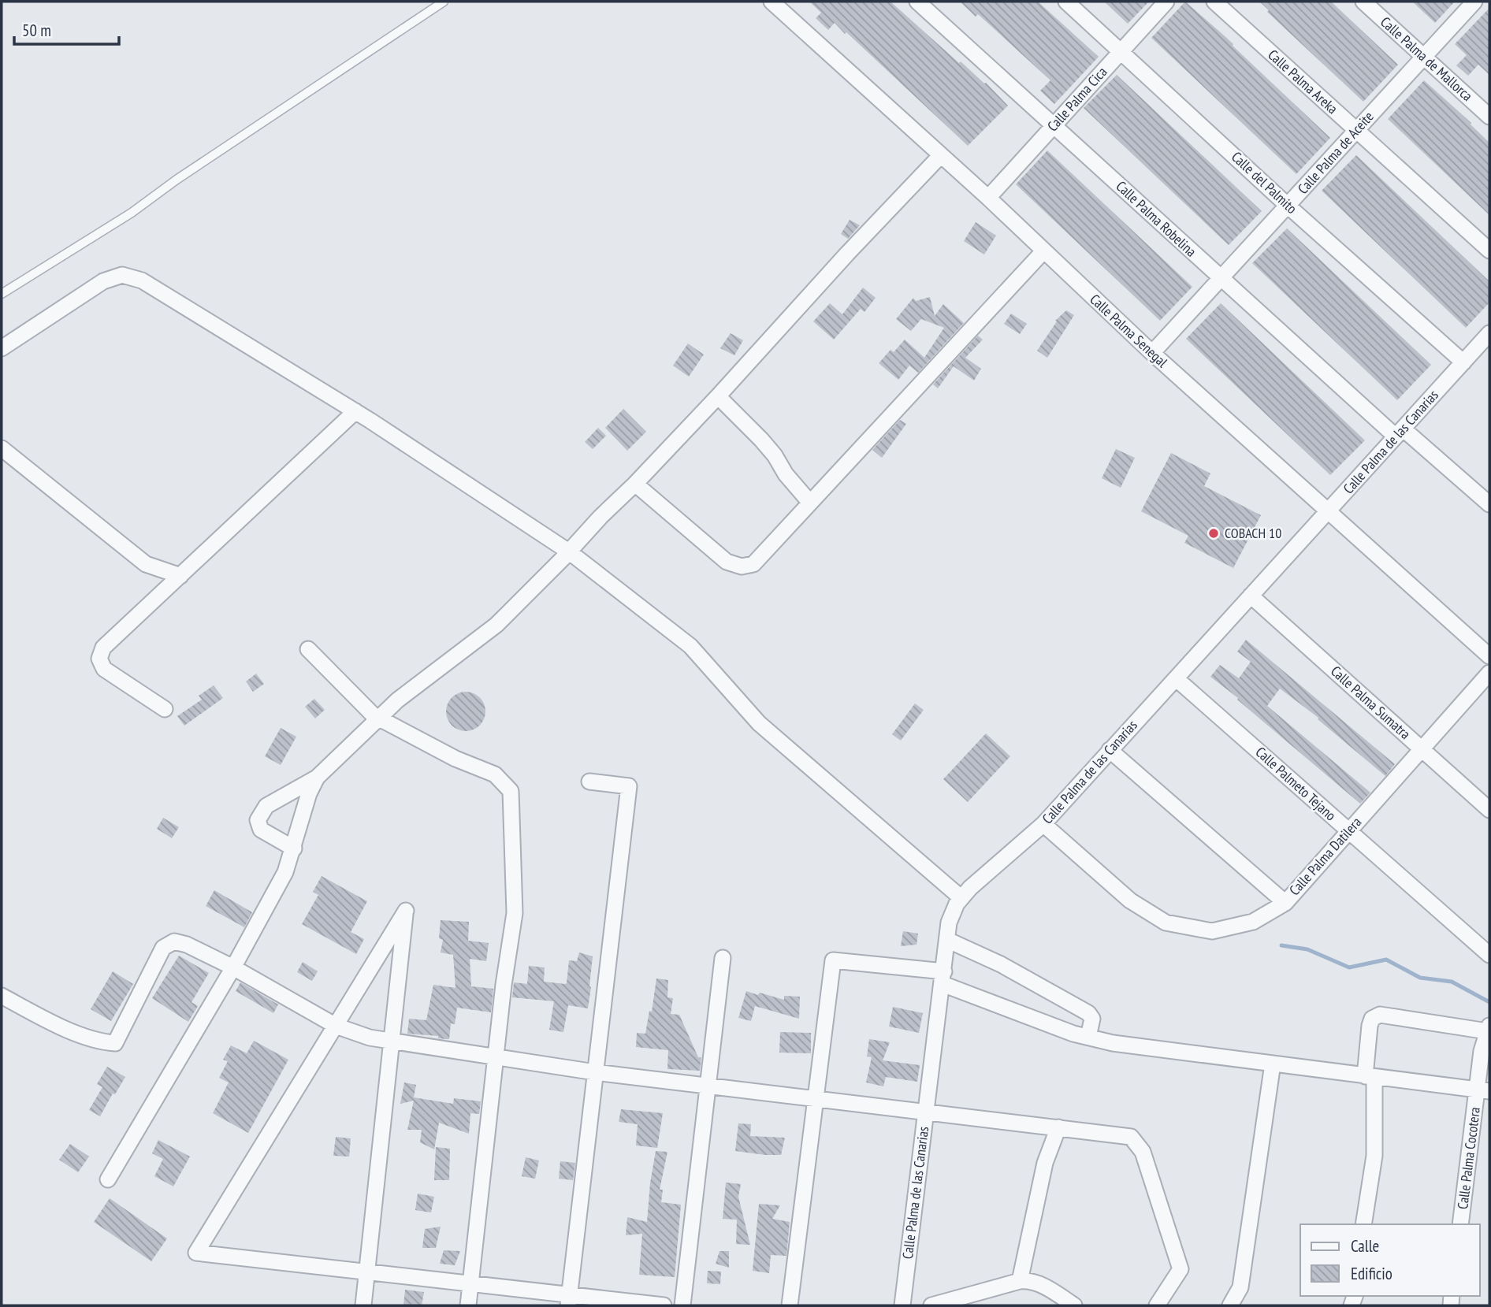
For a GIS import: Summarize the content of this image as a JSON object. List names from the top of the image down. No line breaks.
{"streets":{"street":["Calle Palma de Mallorca","Calle Palma Areka","Calle Palma Cica","Calle Palma de Aceite","Calle del Palmito","Calle Palma Robelina","Calle Palma Senegal","Calle Palma de las Canarias","Calle Palma Sumatra","Calle Palmeto Tejano","Calle Palma Datilera","Calle Palma Cocotera"]},"crossings":[["Calle Palma de Mallorca","Calle Palma de Aceite"],["Calle Palma Areka","Calle Palma de Aceite"],["Calle Palma Cica","Calle del Palmito"],["Calle Palma Cica","Calle Palma Robelina"],["Calle Palma Cica","Calle Palma Senegal"],["Calle Palma de Aceite","Calle del Palmito"],["Calle Palma de Aceite","Calle Palma Robelina"],["Calle Palma de Aceite","Calle Palma Senegal"],["Calle del Palmito","Calle Palma de las Canarias"],["Calle Palma Robelina","Calle Palma de las Canarias"],["Calle Palma Senegal","Calle Palma de las Canarias"],["Calle Palma de las Canarias","Calle Palma Sumatra"],["Calle Palma de las Canarias","Calle Palmeto Tejano"],["Calle Palma de las Canarias","Calle Palma Datilera"],["Calle Palma Sumatra","Calle Palma Datilera"],["Calle Palmeto Tejano","Calle Palma Datilera"]],"places":["COBACH 10"],"legend":["Calle","Edificio"],"scale_bar":"50 m"}
